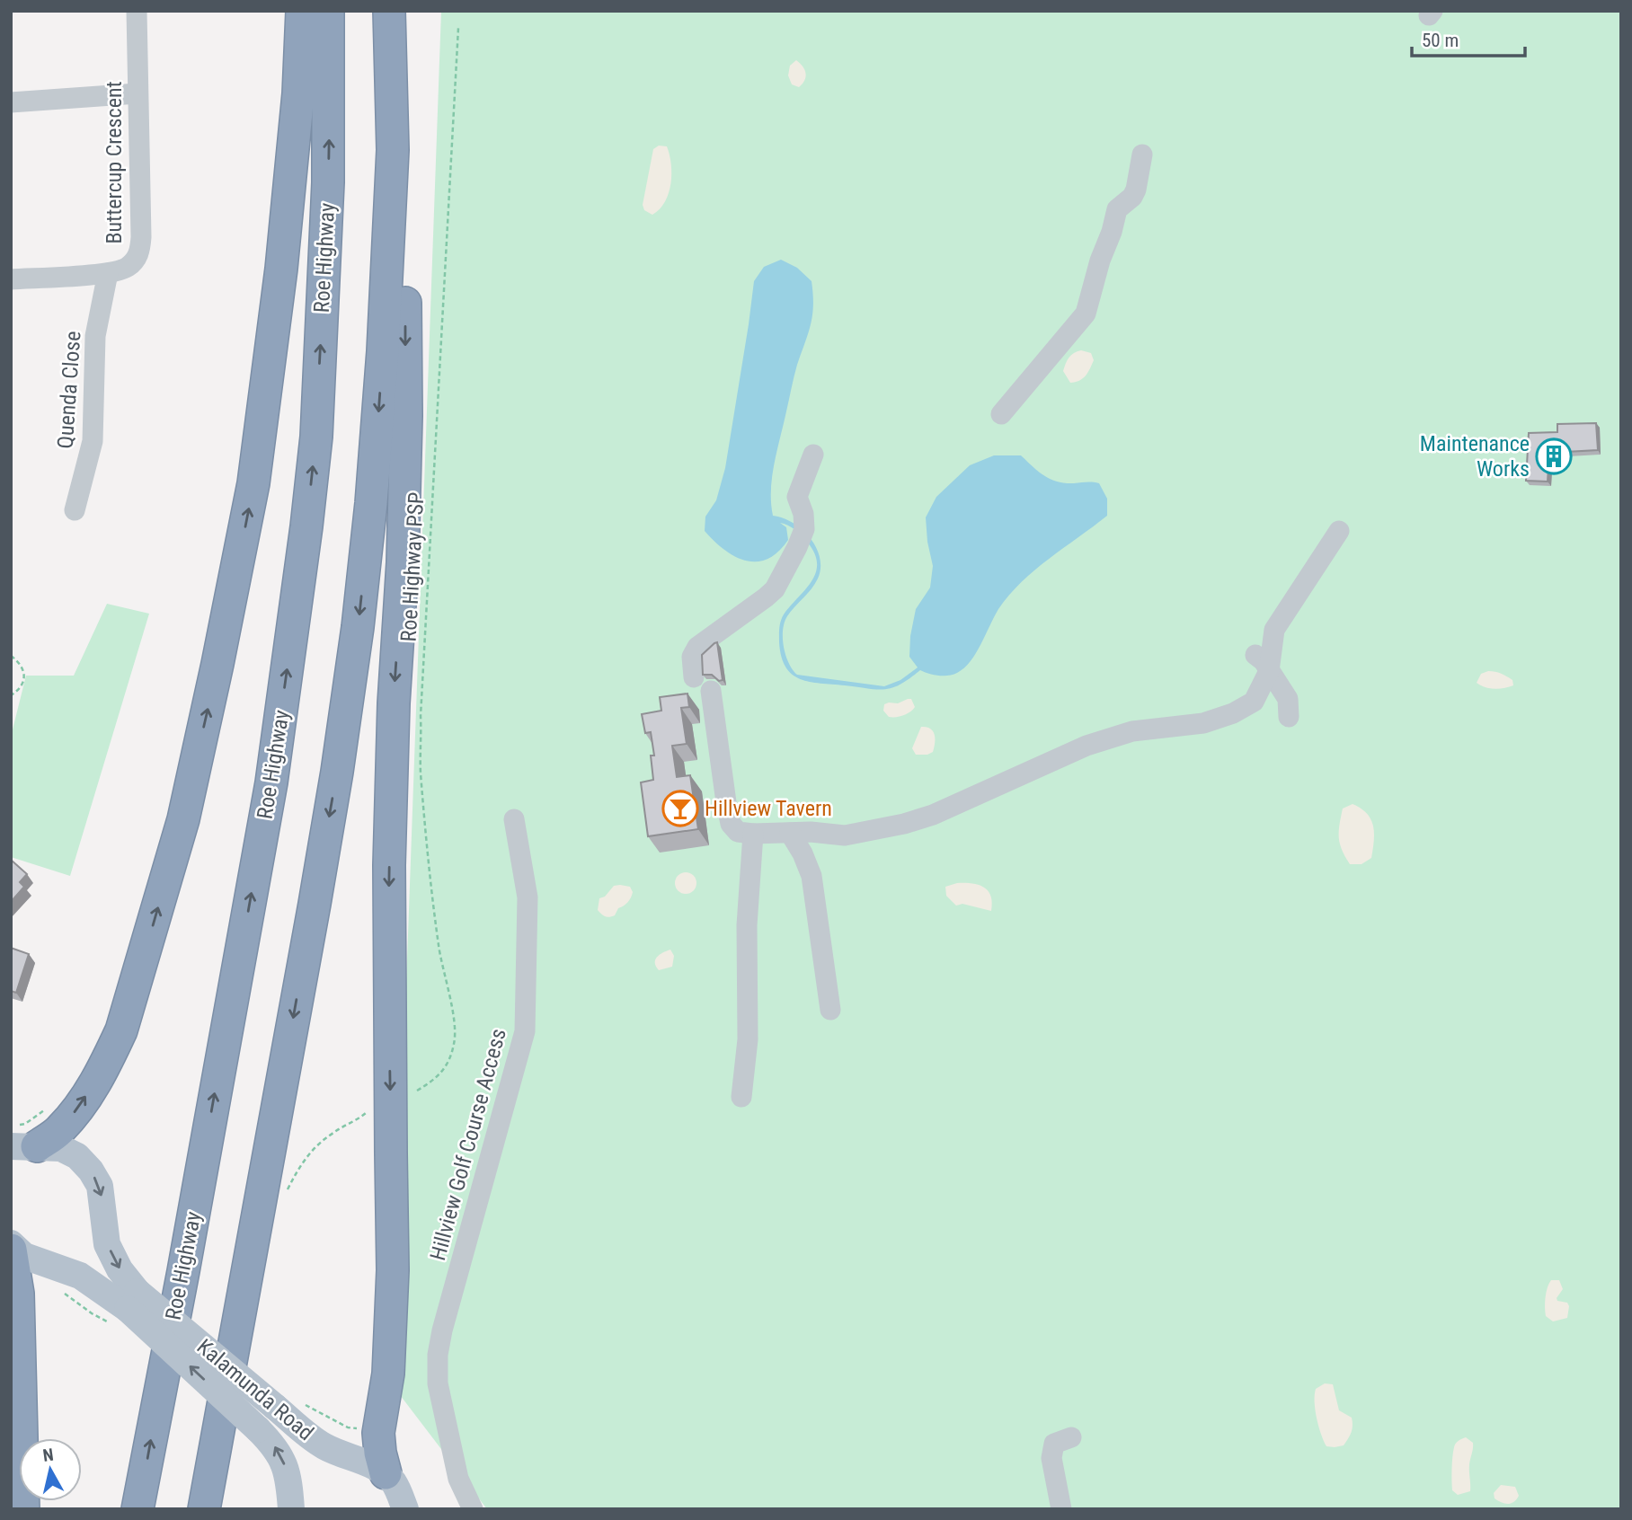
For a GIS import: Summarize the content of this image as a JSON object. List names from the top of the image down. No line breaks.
{"streets":{"highway":["Roe Highway"],"main road":["Kalamunda Road"],"street":["Buttercup Crescent","Quenda Close","Hillview Golf Course Access"],"path":["Roe Highway PSP"]},"crossings":[["Buttercup Crescent","Quenda Close"]],"places":{"building":["Maintenance Works"],"bar":["Hillview Tavern"]},"scale_bar":"50 m","north":"top"}
